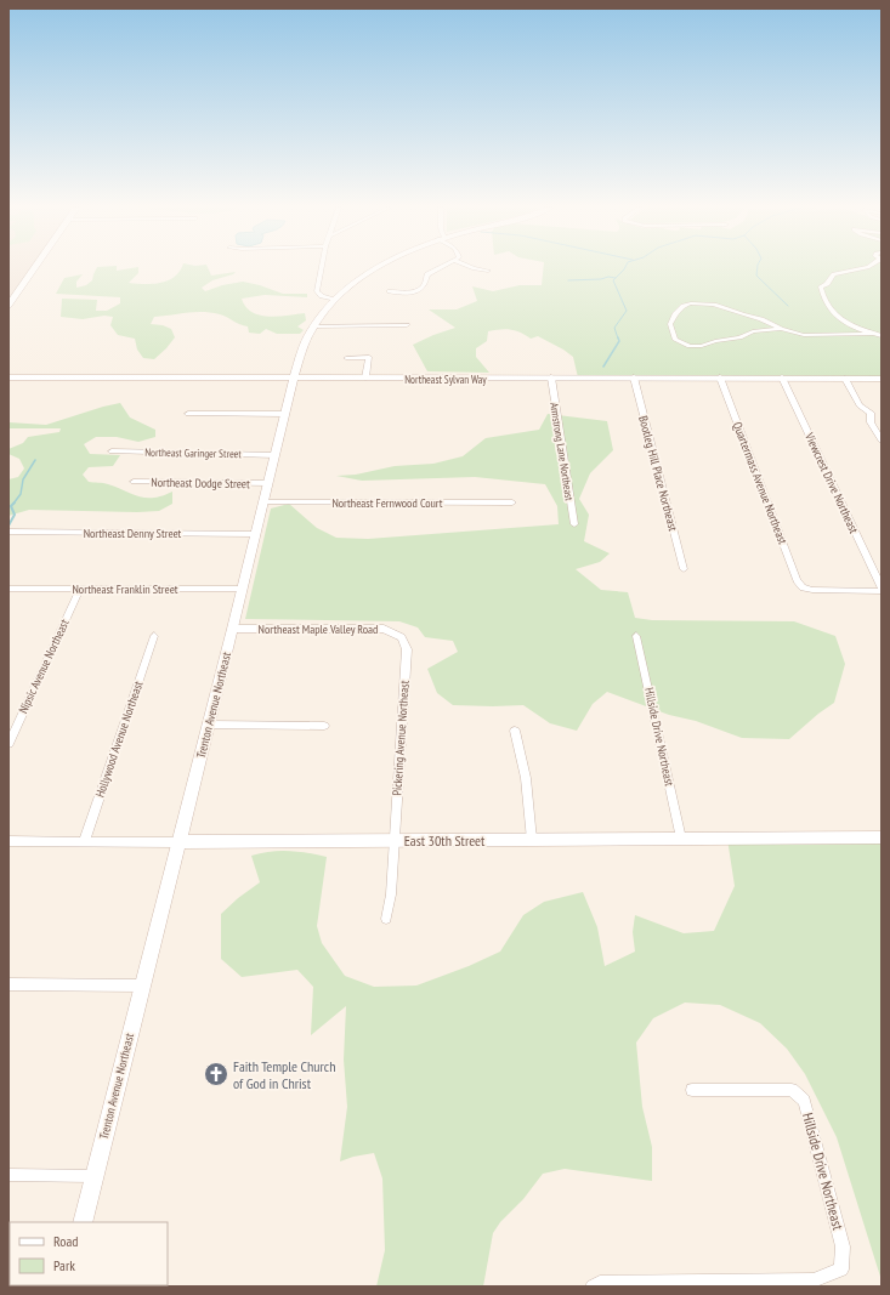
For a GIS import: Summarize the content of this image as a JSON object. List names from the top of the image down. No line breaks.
{"streets":{"main road":["Northeast Sylvan Way","Trenton Avenue Northeast","East 30th Street"],"street":["Armstrong Lane Northeast","Northeast Garinger Street","Bootleg Hill Place Northeast","Northeast Dodge Street","Quartermass Avenue Northeast","Viewcrest Drive Northeast","Northeast Fernwood Court","Northeast Denny Street","Northeast Franklin Street","Northeast Maple Valley Road","Nipsic Avenue Northeast","Hillside Drive Northeast","Pickering Avenue Northeast","Hollywood Avenue Northeast"]},"crossings":[["Northeast Sylvan Way","Armstrong Lane Northeast"],["Northeast Sylvan Way","Bootleg Hill Place Northeast"],["Northeast Sylvan Way","Quartermass Avenue Northeast"],["Northeast Sylvan Way","Viewcrest Drive Northeast"],["Northeast Sylvan Way","Trenton Avenue Northeast"],["Northeast Garinger Street","Trenton Avenue Northeast"],["Northeast Dodge Street","Trenton Avenue Northeast"],["Quartermass Avenue Northeast","Viewcrest Drive Northeast"],["Northeast Fernwood Court","Trenton Avenue Northeast"],["Northeast Denny Street","Trenton Avenue Northeast"],["Northeast Franklin Street","Nipsic Avenue Northeast"],["Northeast Franklin Street","Trenton Avenue Northeast"],["Northeast Maple Valley Road","Trenton Avenue Northeast"],["Northeast Maple Valley Road","Pickering Avenue Northeast"],["Trenton Avenue Northeast","East 30th Street"],["Hillside Drive Northeast","East 30th Street"],["Pickering Avenue Northeast","East 30th Street"],["Hollywood Avenue Northeast","East 30th Street"]],"places":{"church":["Faith Temple Church of God in Christ"]},"legend":["Road","Park"]}
